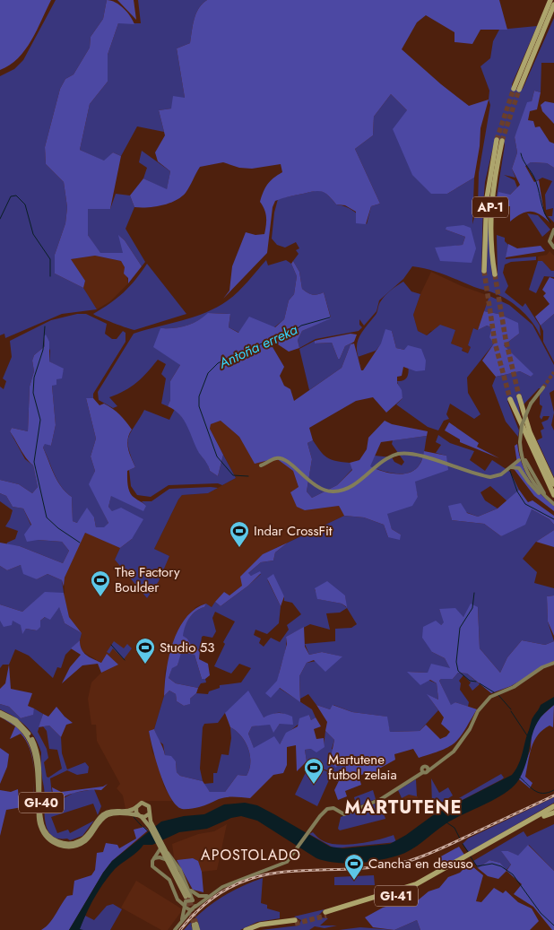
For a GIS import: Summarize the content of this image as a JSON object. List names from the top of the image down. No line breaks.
{"streets":{"highway":["AP-1","GI-41"],"main road":["GI-40"]},"districts":["MARTUTENE","APOSTOLADO"],"water":["Antoña erreka"],"places":{"sports":["Indar CrossFit","The Factory Boulder","Studio 53","Martutene futbol zelaia","Cancha en desuso"]}}
